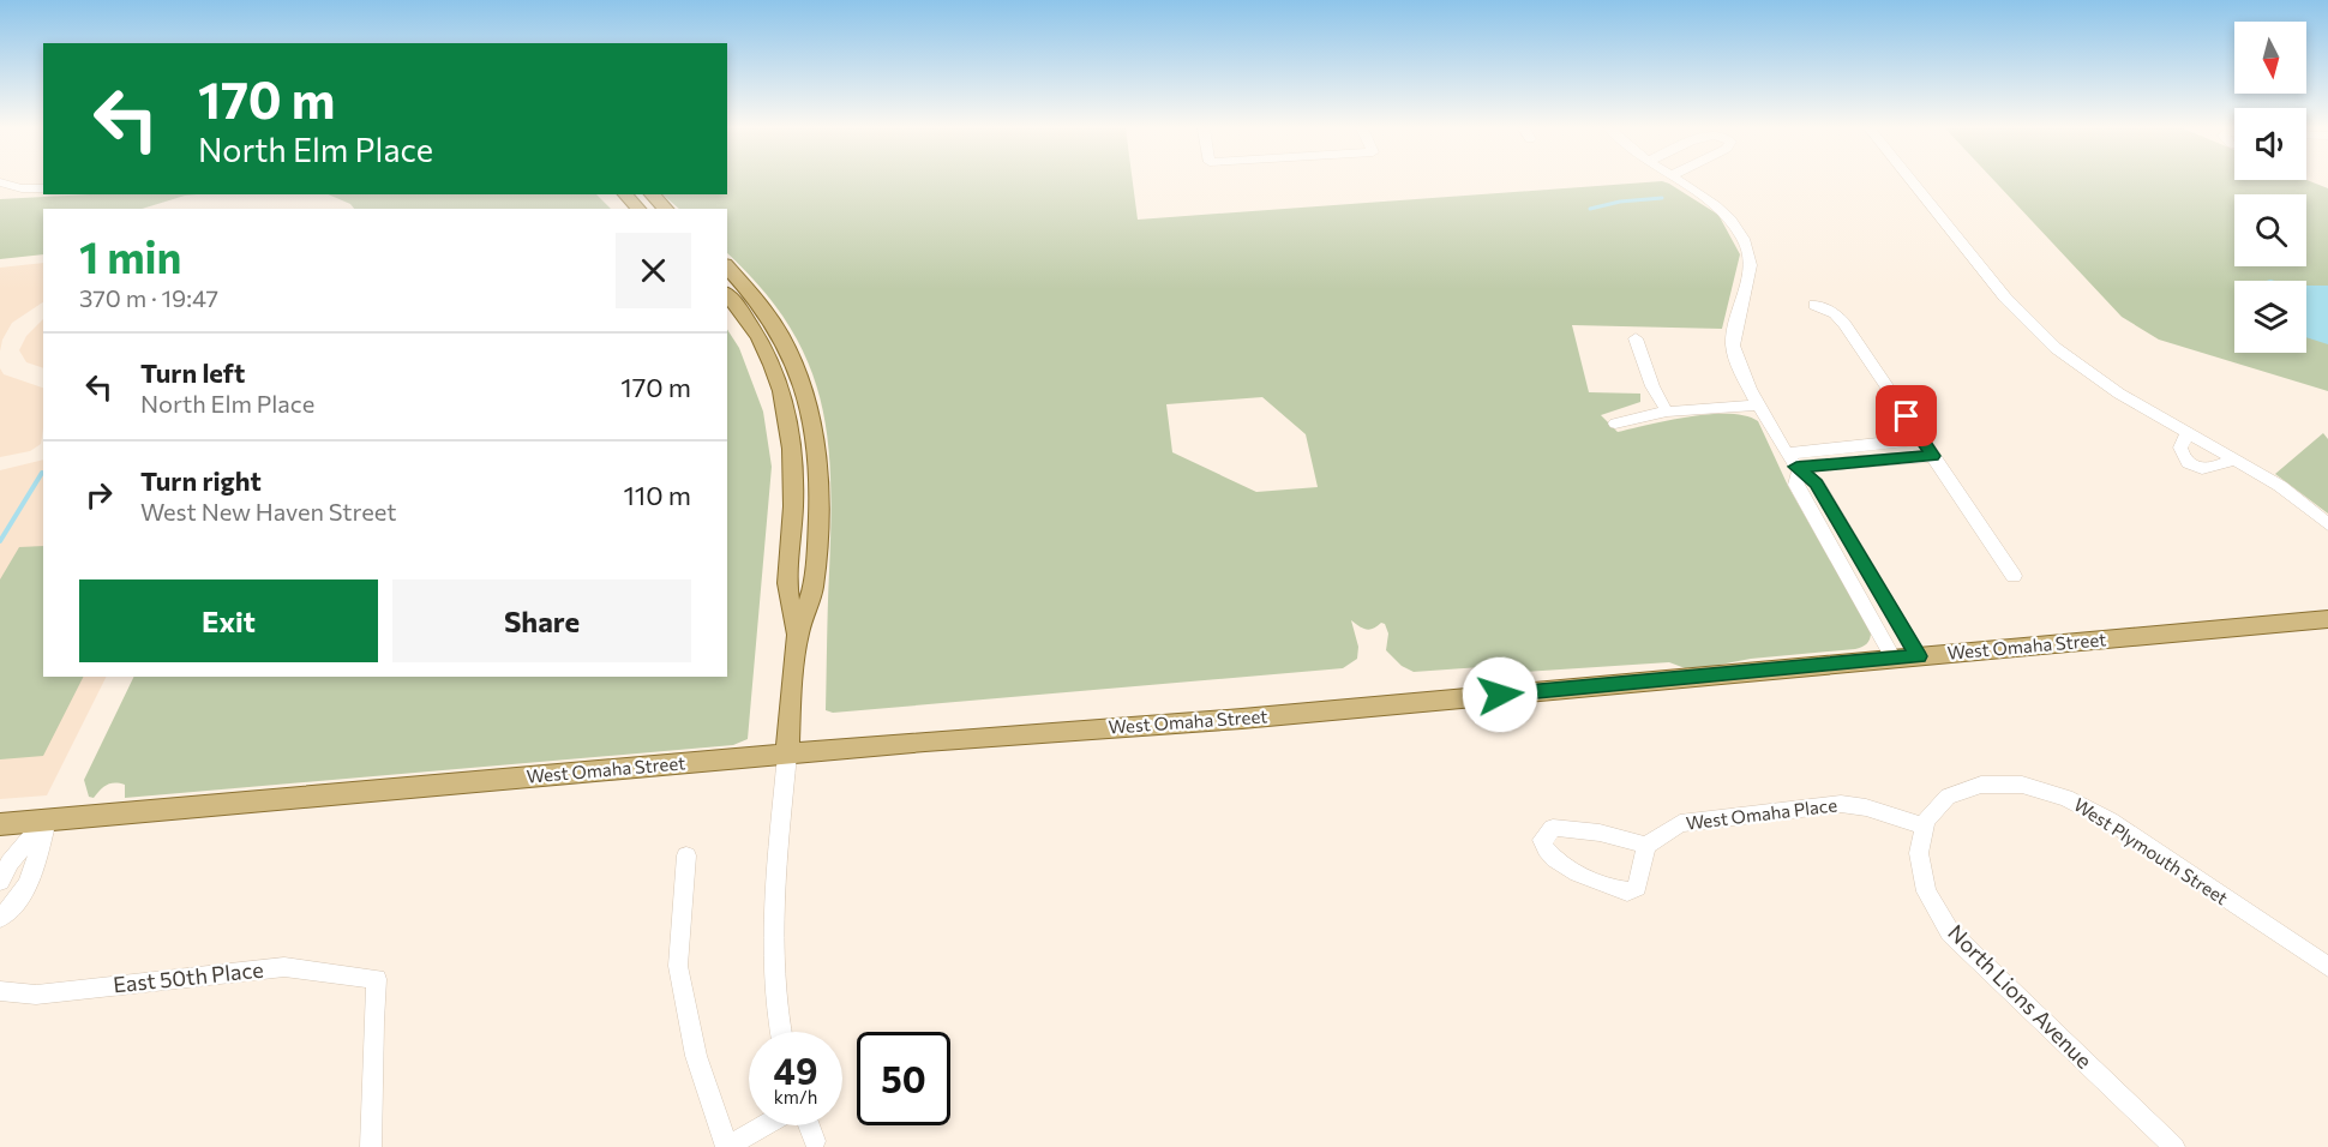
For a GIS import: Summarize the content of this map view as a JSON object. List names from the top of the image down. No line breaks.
{"streets":{"main road":["West Omaha Street"],"street":["West Omaha Place","West Plymouth Street","East 50th Place","North Lions Avenue"]},"crossings":[["West Omaha Place","West Plymouth Street"],["West Omaha Place","North Lions Avenue"],["West Plymouth Street","North Lions Avenue"]],"north":"bottom","page":{"turn":["170 m","North Elm Place"],"heading":["1 min","370 m · 19:47"],"list":[{"name":"Turn left","note":"North Elm Place","value":"170 m"},{"name":"Turn right","note":"West New Haven Street","value":"110 m"}],"buttons":["Exit","Share"],"speed":"49 km/h","limit":"50"}}
